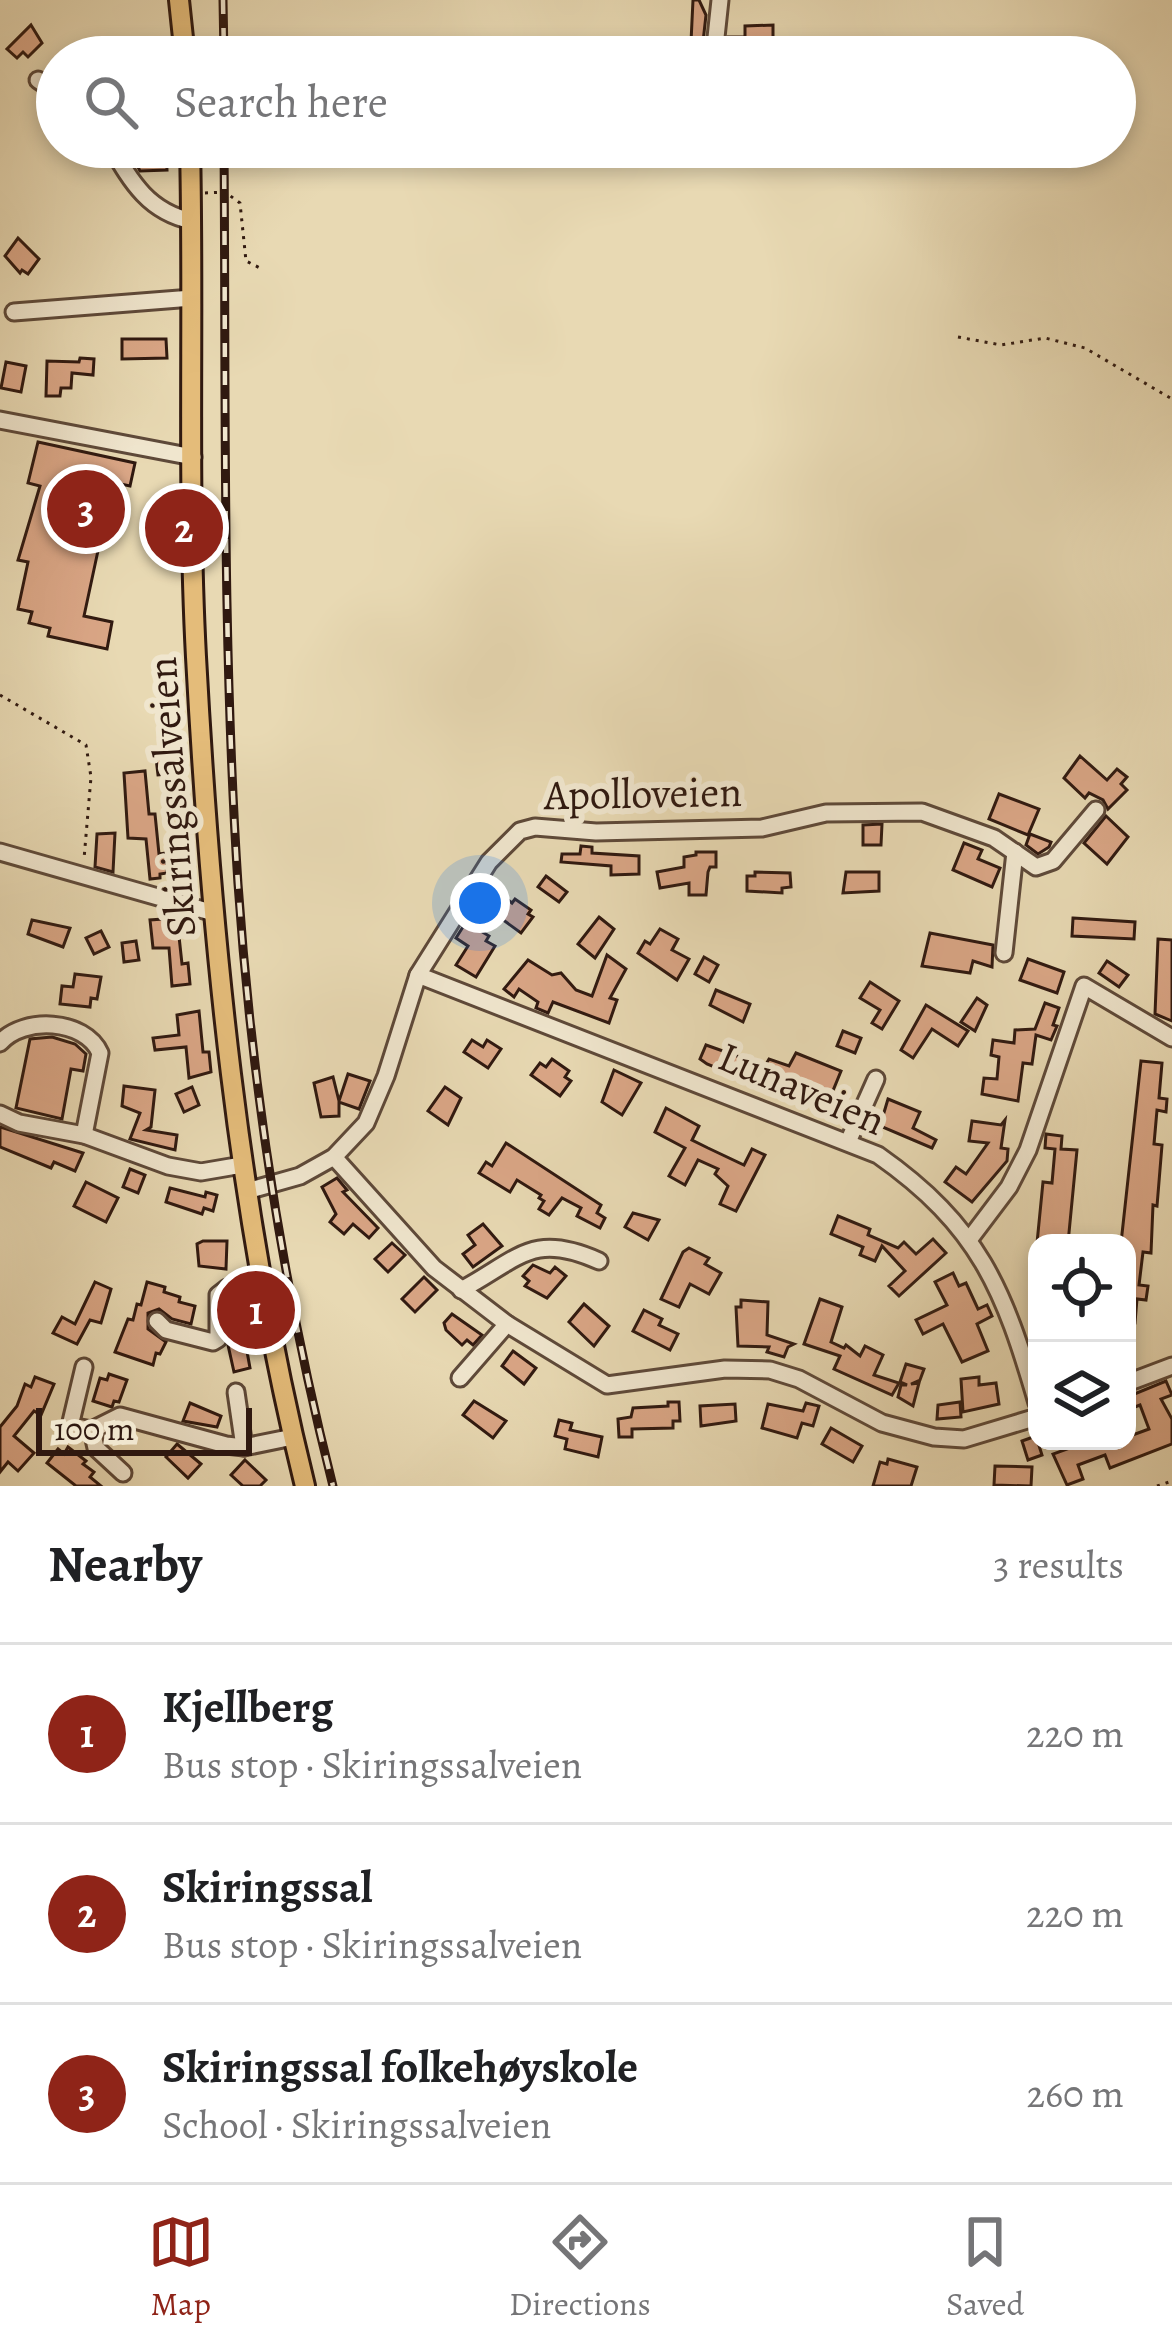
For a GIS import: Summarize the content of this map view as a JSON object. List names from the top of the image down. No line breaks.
{"streets":{"main road":["Skiringssalveien"],"street":["Apolloveien","Lunaveien"]},"crossings":[["Apolloveien","Skiringssalveien"],["Apolloveien","Lunaveien"]],"scale_bar":"100 m","page":{"search":"Search here","pins":["3","2","1"],"scale":"100 m","heading":["Nearby","3 results"],"list":[{"mark":"1","name":"Kjellberg","note":"Bus stop · Skiringssalveien","value":"220 m"},{"mark":"2","name":"Skiringssal","note":"Bus stop · Skiringssalveien","value":"220 m"},{"mark":"3","name":"Skiringssal folkehøyskole","note":"School · Skiringssalveien","value":"260 m"}],"nav":["Map","Directions","Saved"]}}
